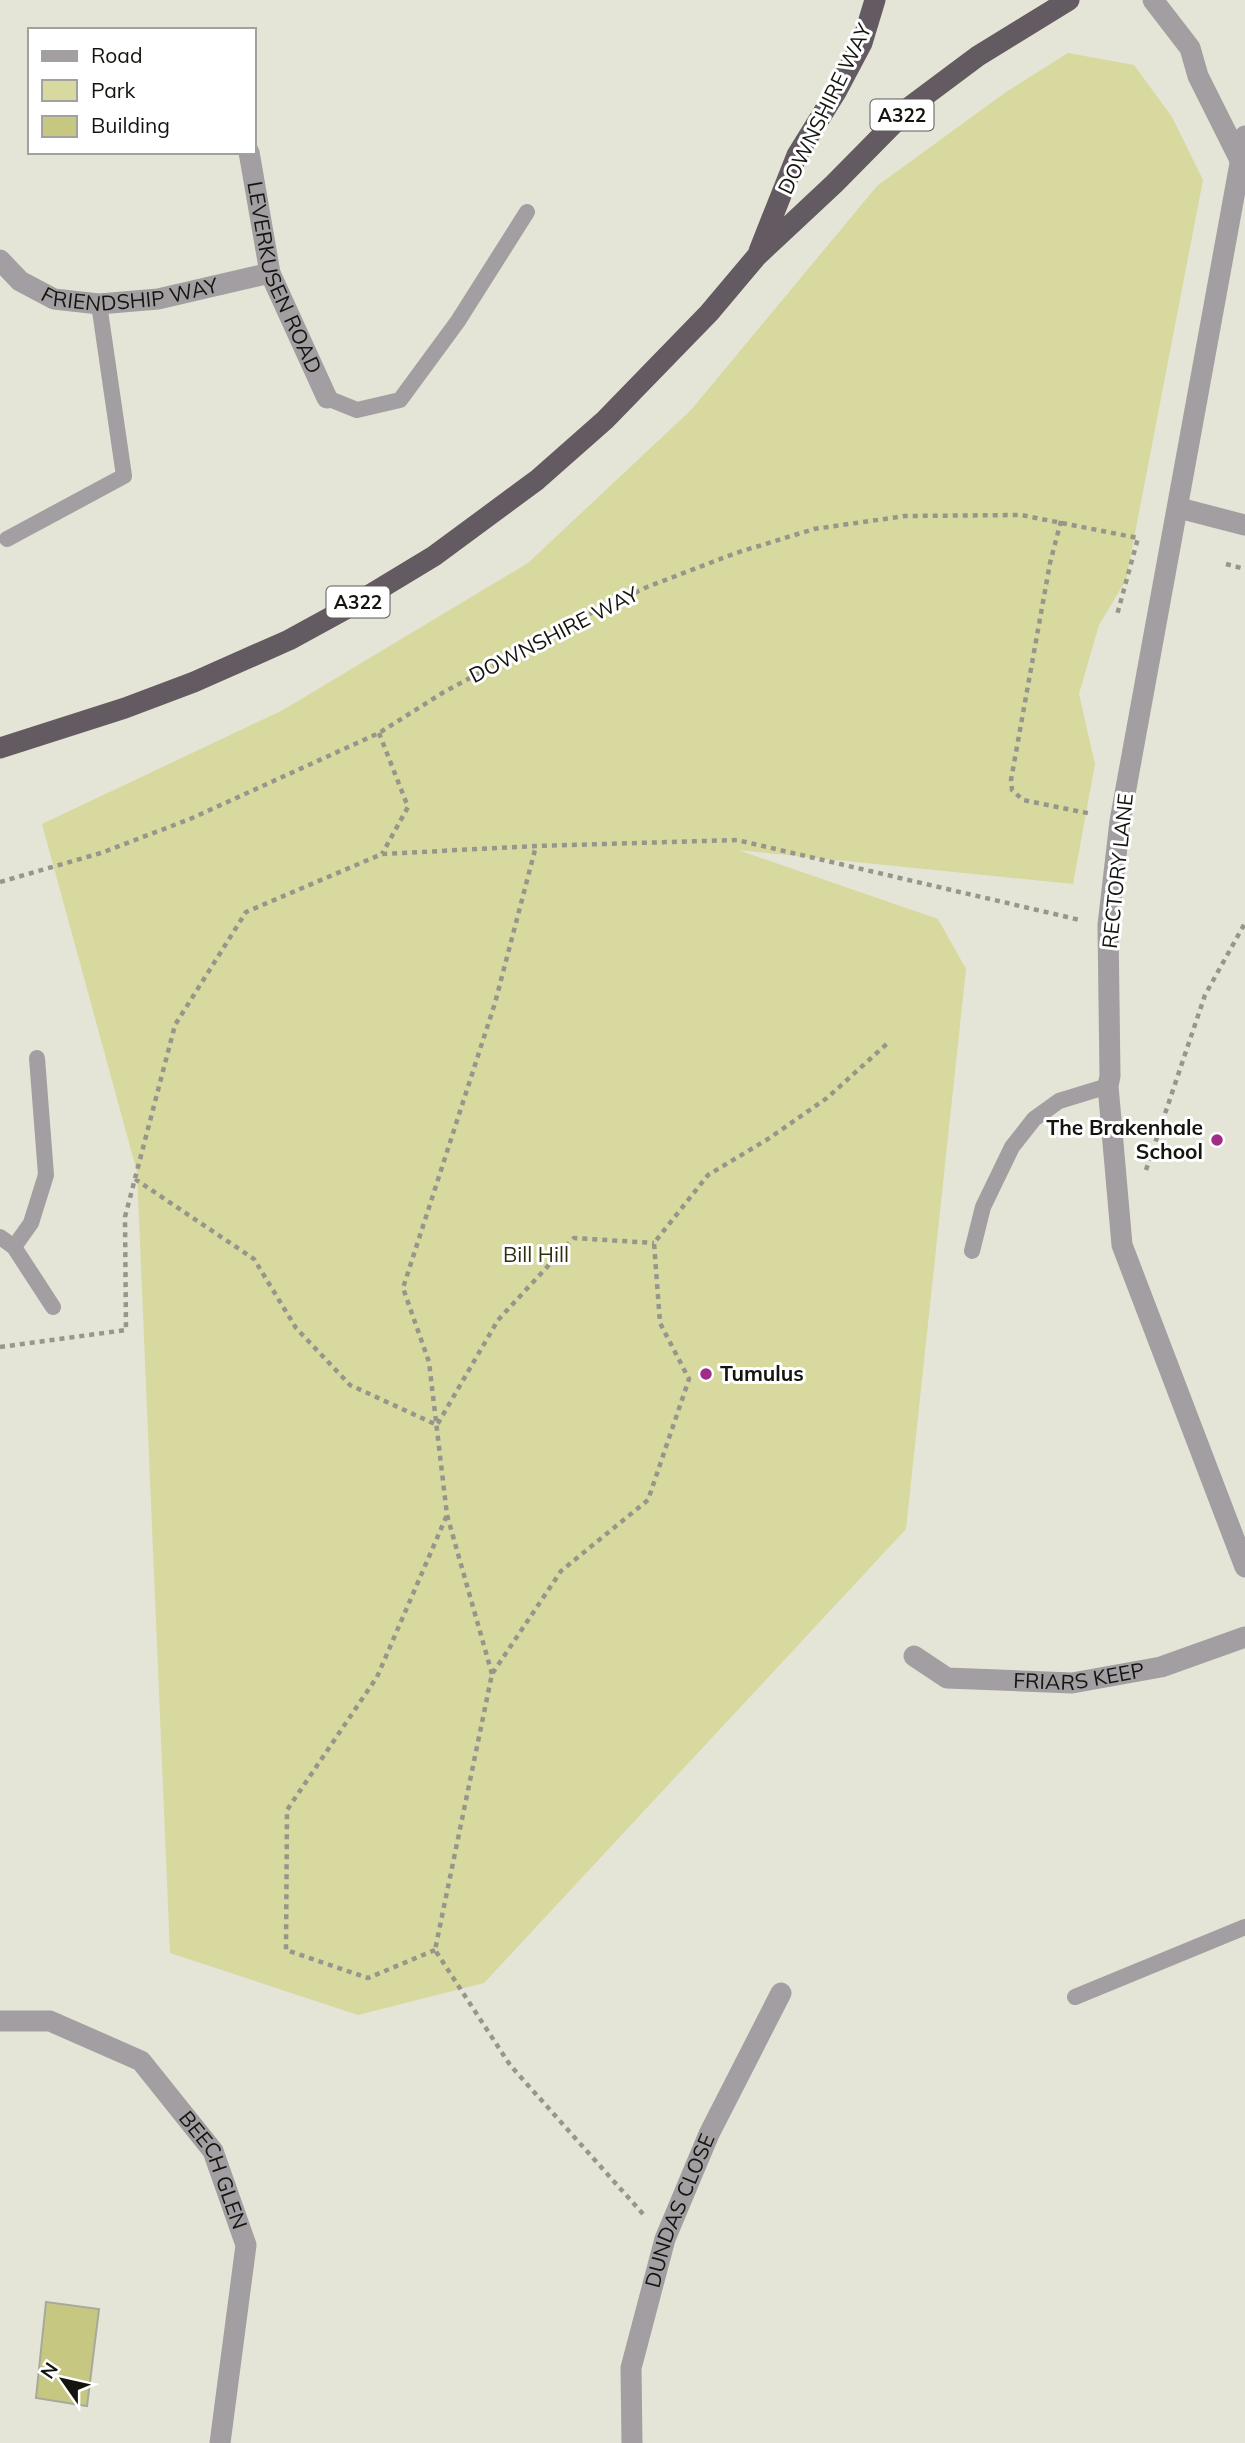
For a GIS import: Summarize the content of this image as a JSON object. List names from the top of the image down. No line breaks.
{"streets":{"highway":["DOWNSHIRE WAY","A322"],"street":["LEVERKUSEN ROAD","FRIENDSHIP WAY","RECTORY LANE","FRIARS KEEP","BEECH GLEN","DUNDAS CLOSE"]},"crossings":[["LEVERKUSEN ROAD","FRIENDSHIP WAY"]],"parks":["Bill Hill"],"places":["The Brakenhale School","Tumulus"],"legend":["Road","Park","Building"],"north":"top left"}
